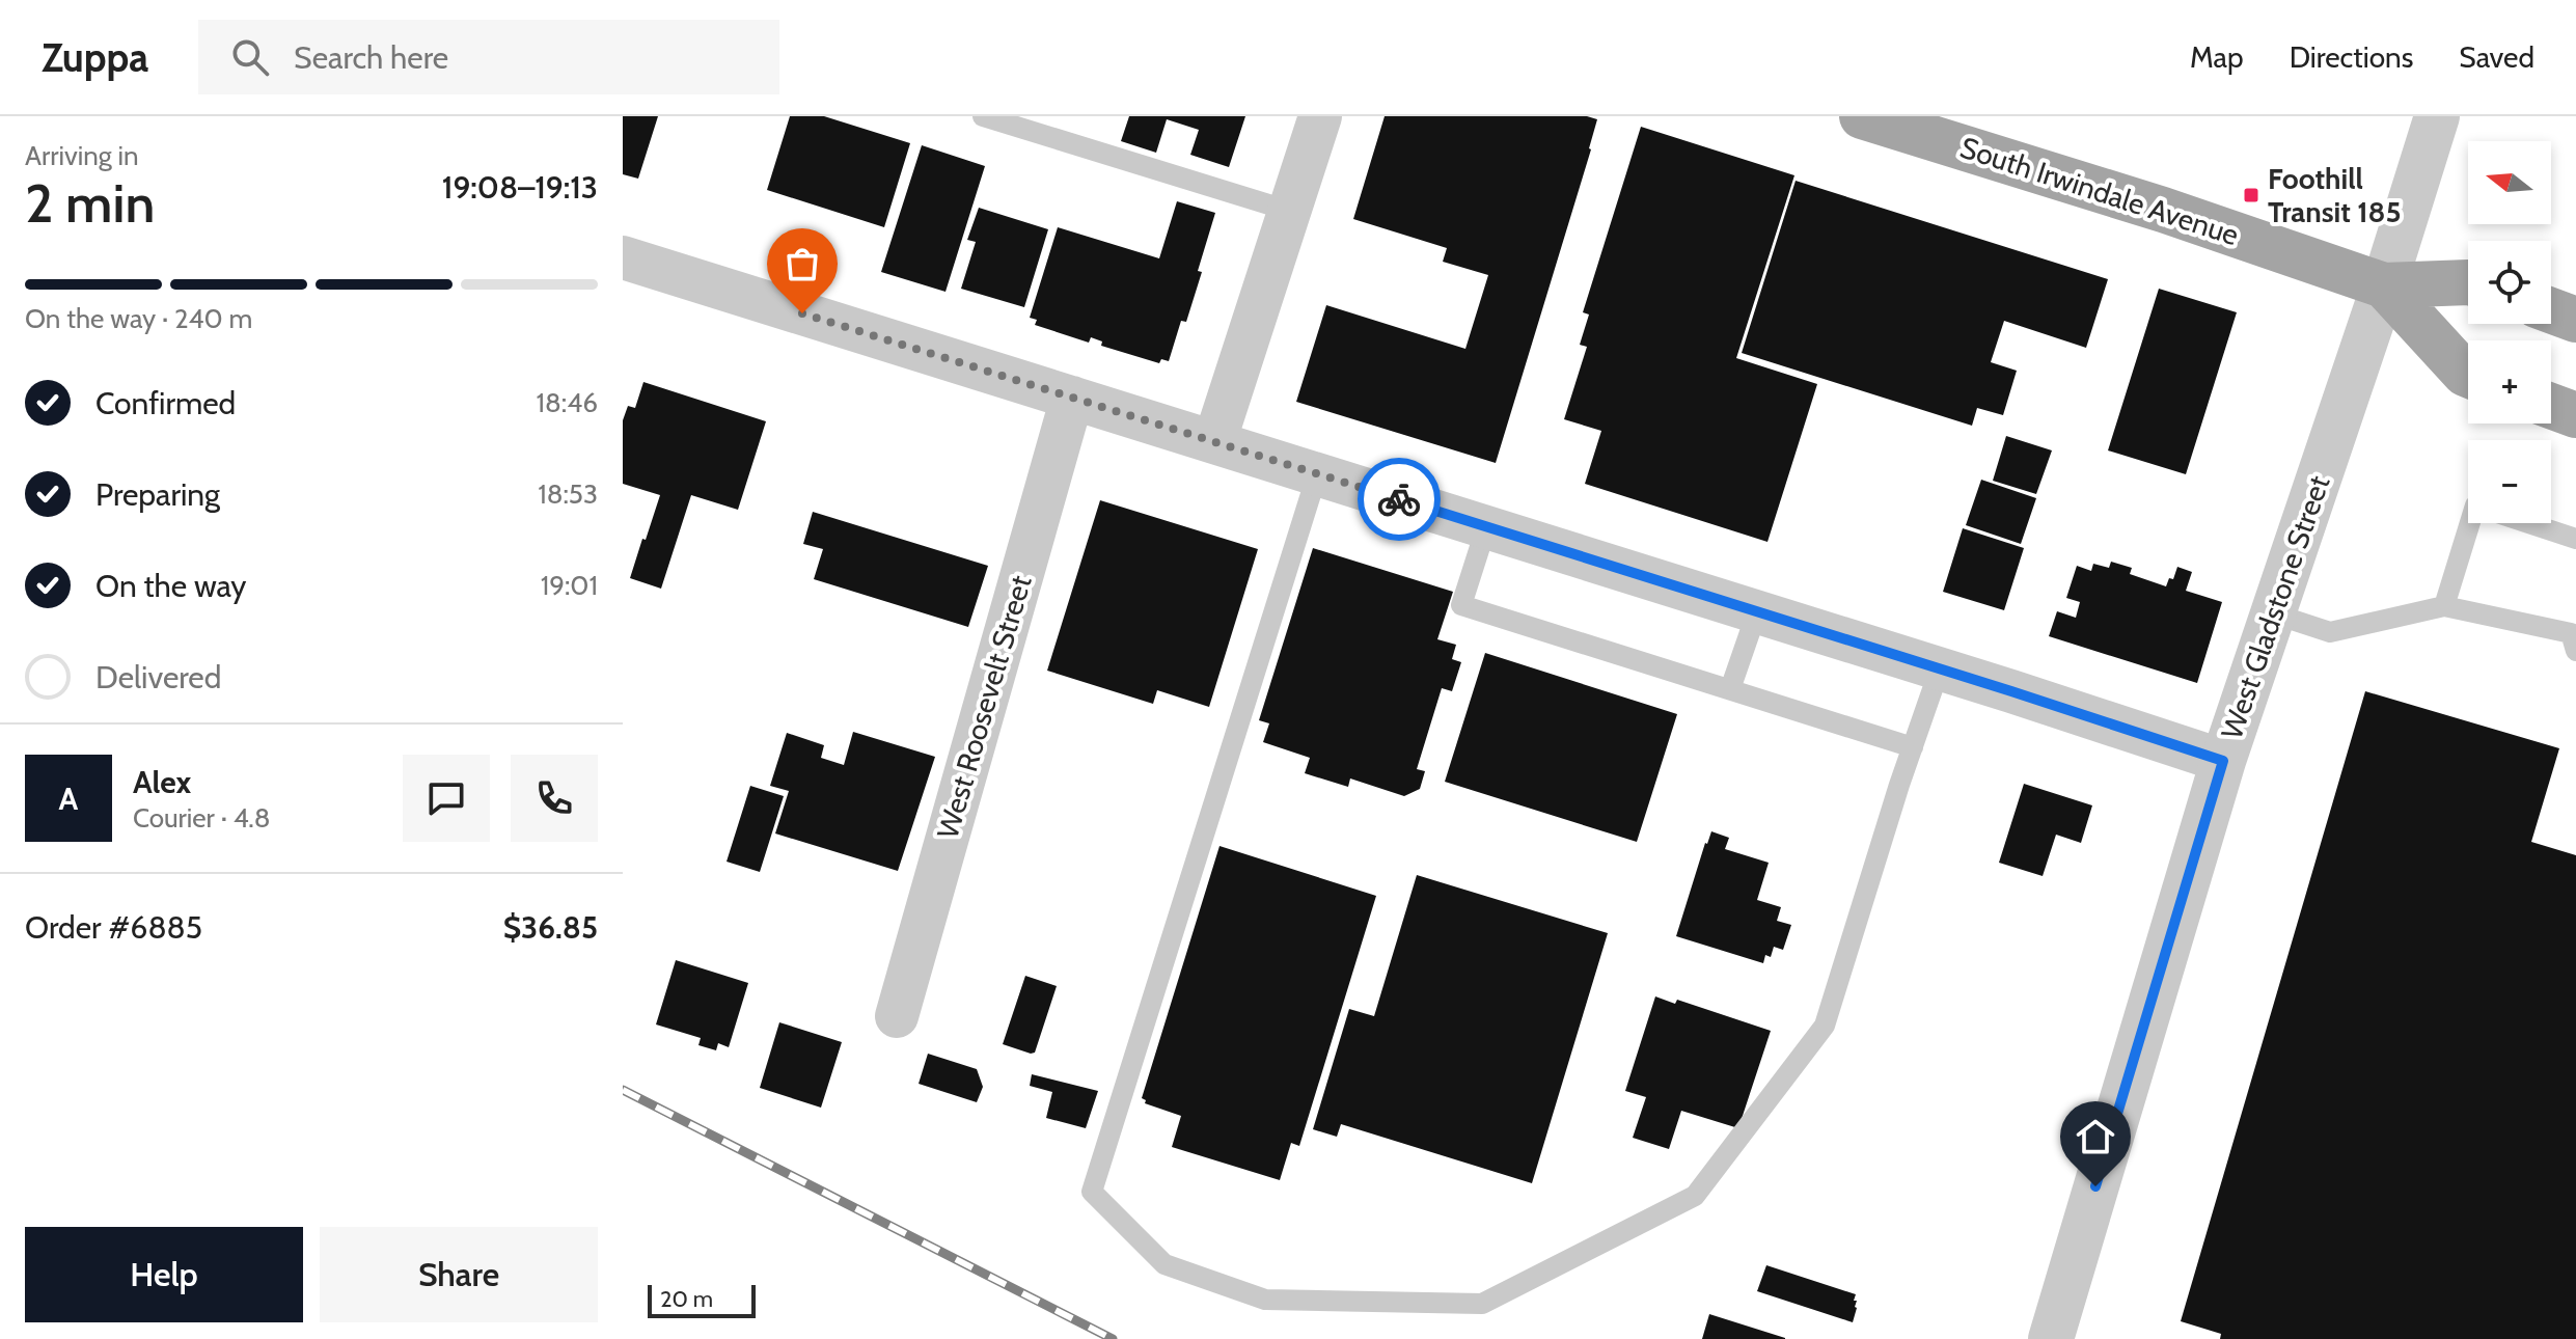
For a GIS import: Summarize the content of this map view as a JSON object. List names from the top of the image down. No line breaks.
{"streets":{"main road":["South Irwindale Avenue"],"street":["West Gladstone Street","West Roosevelt Street"]},"crossings":[["South Irwindale Avenue","West Gladstone Street"]],"places":{"transit":["Foothill Transit 185"]},"scale_bar":"20 m","north":"left","page":{"header":"Zuppa","search":"Search here","nav":["Map","Directions","Saved"],"heading":["2 min","Arriving in","19:08–19:13"],"panel":["Alex","Courier · 4.8","Order #6885","$36.85"],"map_buttons":["+","−"],"bar":"On the way · 240 m","list":[["Confirmed","18:46"],["Preparing","18:53"],["On the way","19:01"],"Delivered"],"round":"A","buttons":["Help","Share"],"scale":"20 m"}}
